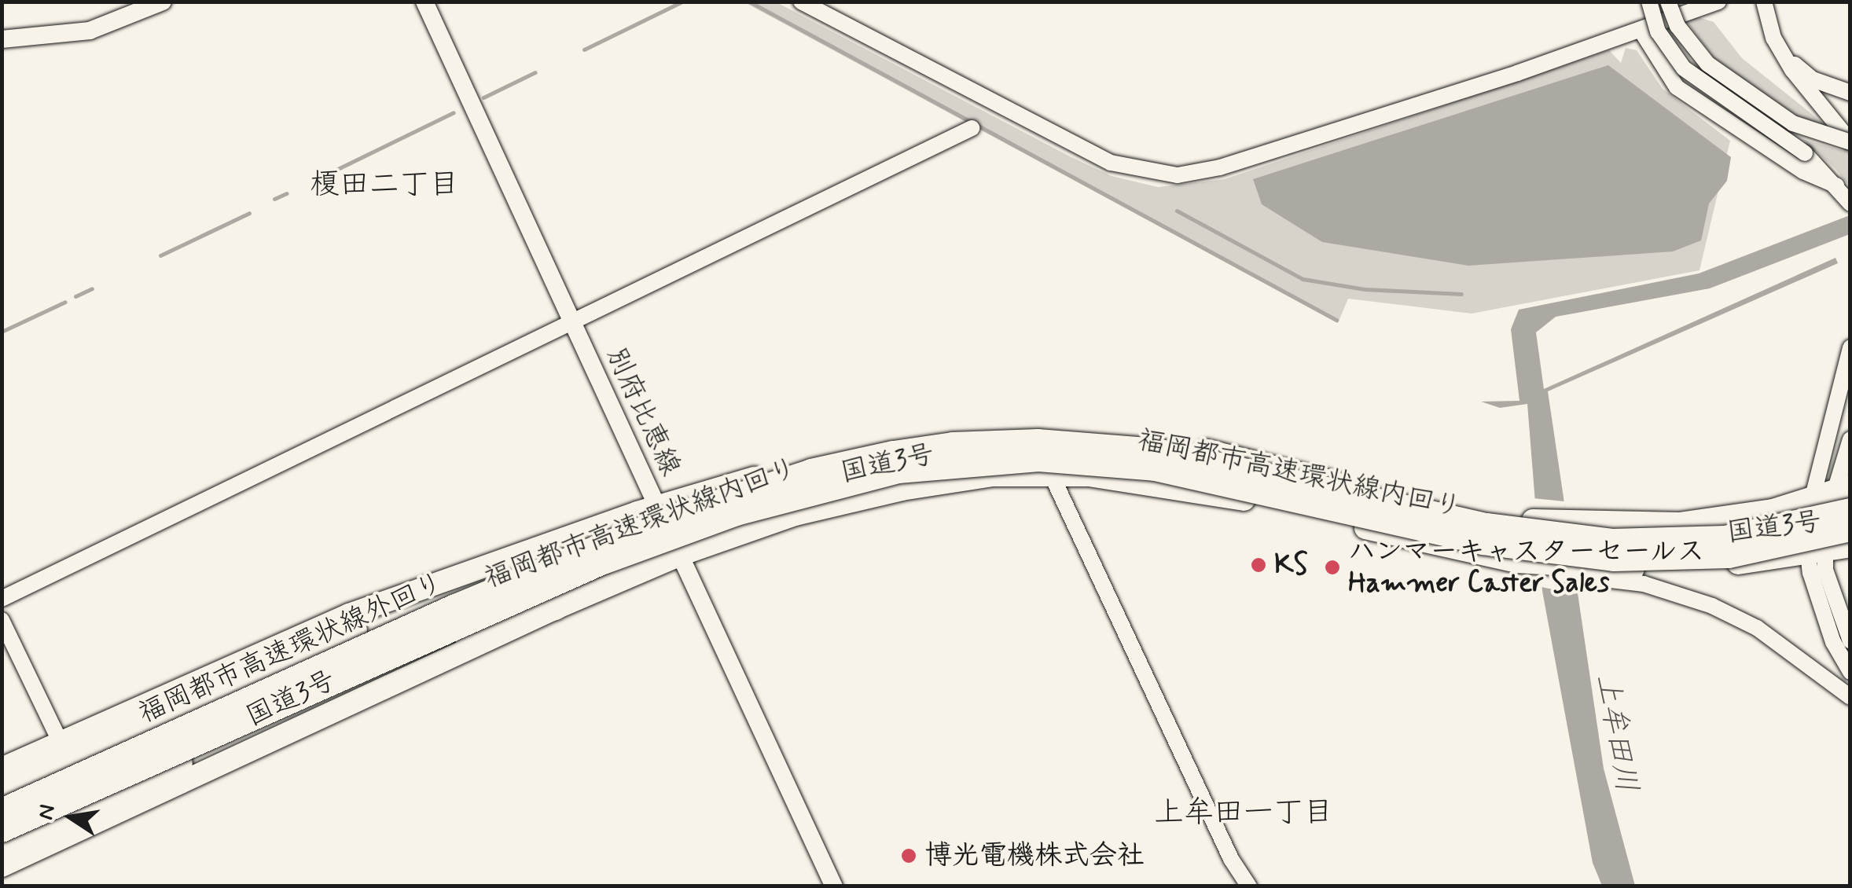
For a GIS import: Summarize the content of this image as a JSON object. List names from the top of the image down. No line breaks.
{"streets":{"highway":["国道3号","福岡都市高速環状線内回り","福岡都市高速環状線外回り"],"main road":["別府比恵線"]},"crossings":[["別府比恵線","国道3号"]],"districts":["榎田二丁目","上牟田一丁目"],"water":["上牟田川"],"places":["KS","ハンマーキャスターセールス Hammer Caster Sales","博光電機株式会社"],"north":"left"}
